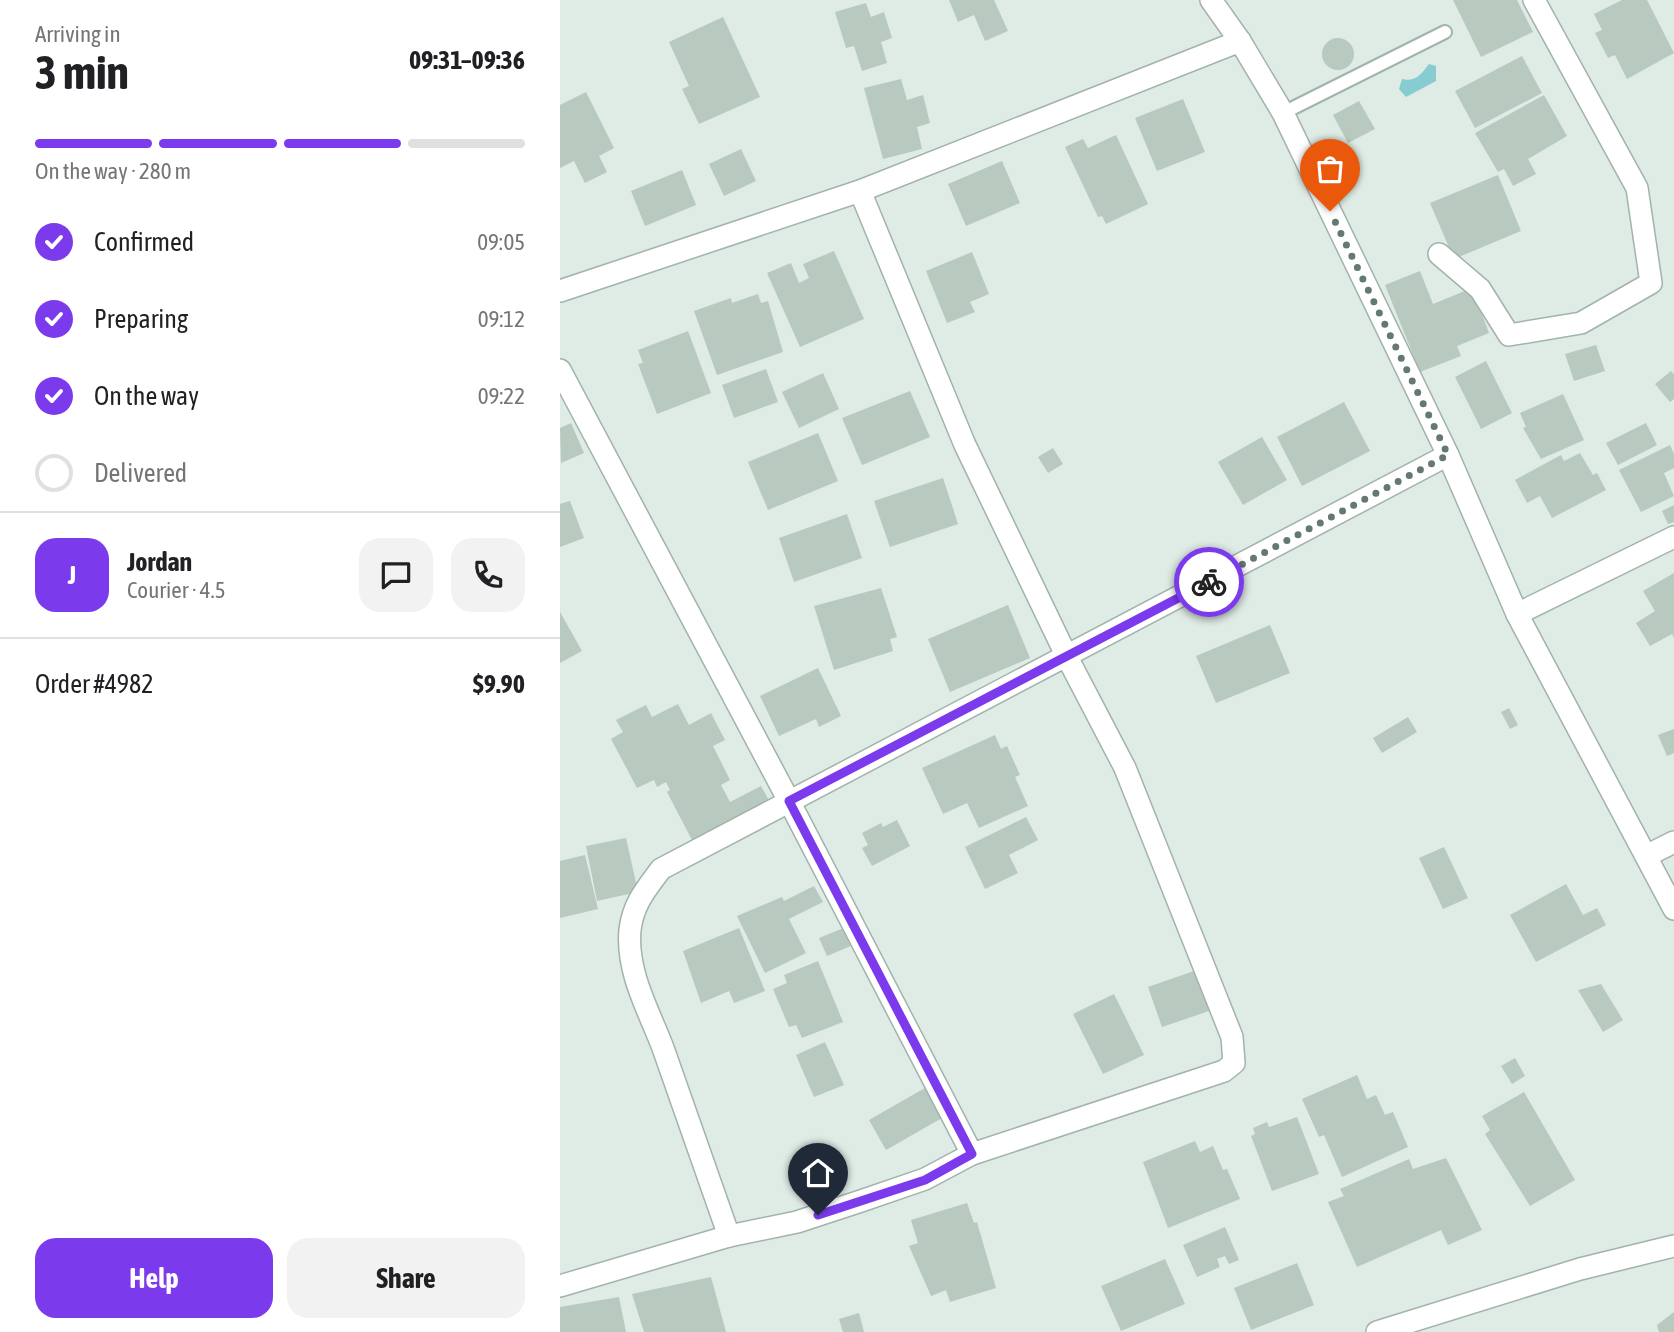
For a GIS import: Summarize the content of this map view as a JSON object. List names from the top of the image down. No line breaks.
{"page":{"heading":["3 min","Arriving in","09:31–09:36"],"panel":["Jordan","Courier · 4.5","Order #4982","$9.90"],"bar":"On the way · 280 m","list":[["Confirmed","09:05"],["Preparing","09:12"],["On the way","09:22"],"Delivered"],"round":"J","buttons":["Help","Share"]}}
